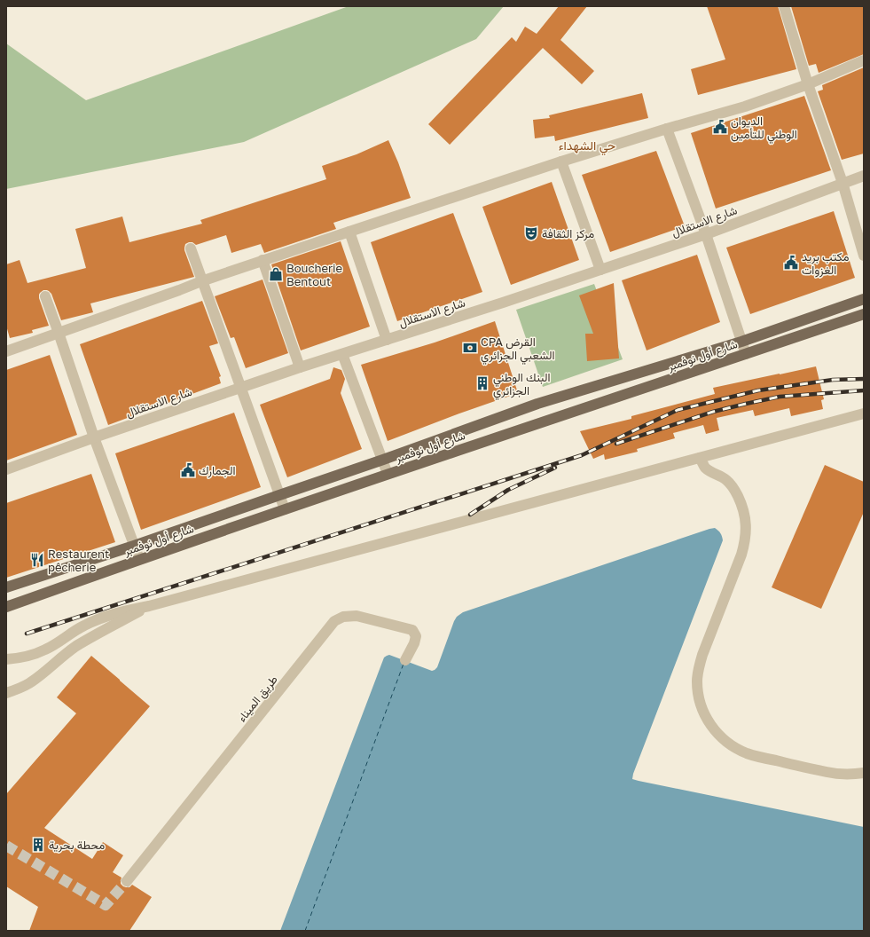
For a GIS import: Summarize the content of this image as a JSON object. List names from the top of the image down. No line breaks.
{"streets":{"main road":["شارع أول نوفمبر"],"street":["شارع الاستقلال","طريق الميناء"]},"districts":["حي الشهداء"],"places":{"public building":["الديوان الوطني للتأمين","مكتب بريد الغزوات","الجمارك"],"theatre":["مركز الثقافة"],"shop":["Boucherie Bentout"],"bank":["CPA القرض الشعبي الجزائري"],"building":["البنك الوطني الجزائري","محطة بحرية"],"restaurant":["Restaurent pêcherie"]}}
